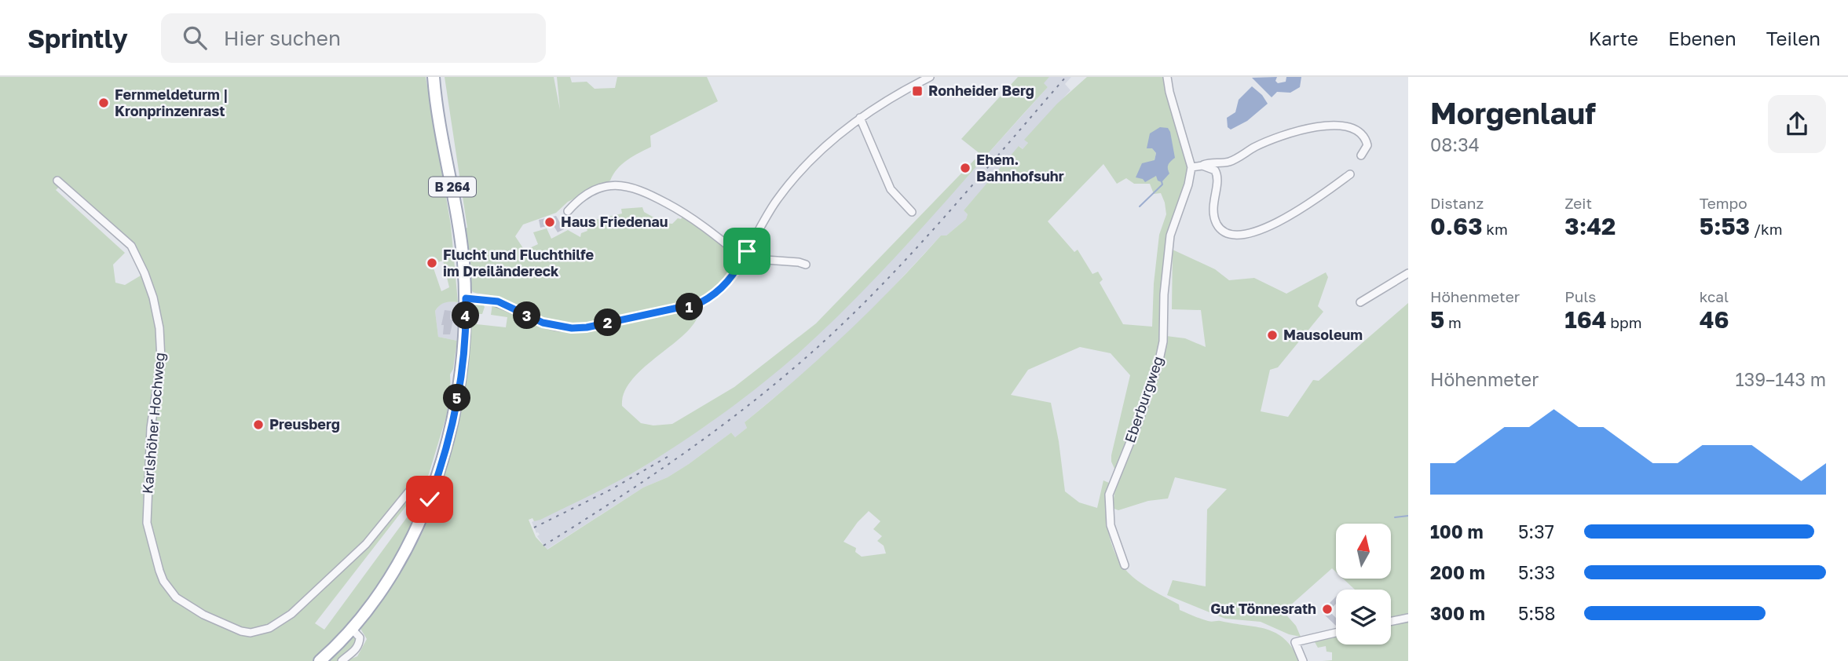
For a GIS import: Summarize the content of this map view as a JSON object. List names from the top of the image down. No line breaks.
{"streets":{"main road":["B 264"],"street":["Eberburgweg","Karlshöher Hochweg"]},"crossings":[["B 264","Karlshöher Hochweg"]],"places":{"transit":["Ronheider Berg"],"other":["Fernmeldeturm | Kronprinzenrast","Ehem. Bahnhofsuhr","Haus Friedenau","Flucht und Fluchthilfe im Dreiländereck","Mausoleum","Preusberg","Gut Tönnesrath"]},"north":"top","page":{"header":"Sprintly","search":"Hier suchen","nav":["Karte","Ebenen","Teilen"],"heading":["Morgenlauf","08:34"],"stats":[["Distanz","0.63 km"],["Zeit","3:42"],["Tempo","5:53 /km"],["Höhenmeter","5 m"],["Puls","164 bpm"],["kcal","46"]],"pins":["1","3","4","2","5"],"chart":["Höhenmeter","139–143 m"],"list":[{"name":"100 m","note":"5:37"},{"name":"200 m","note":"5:33"},{"name":"300 m","note":"5:58"}]}}
